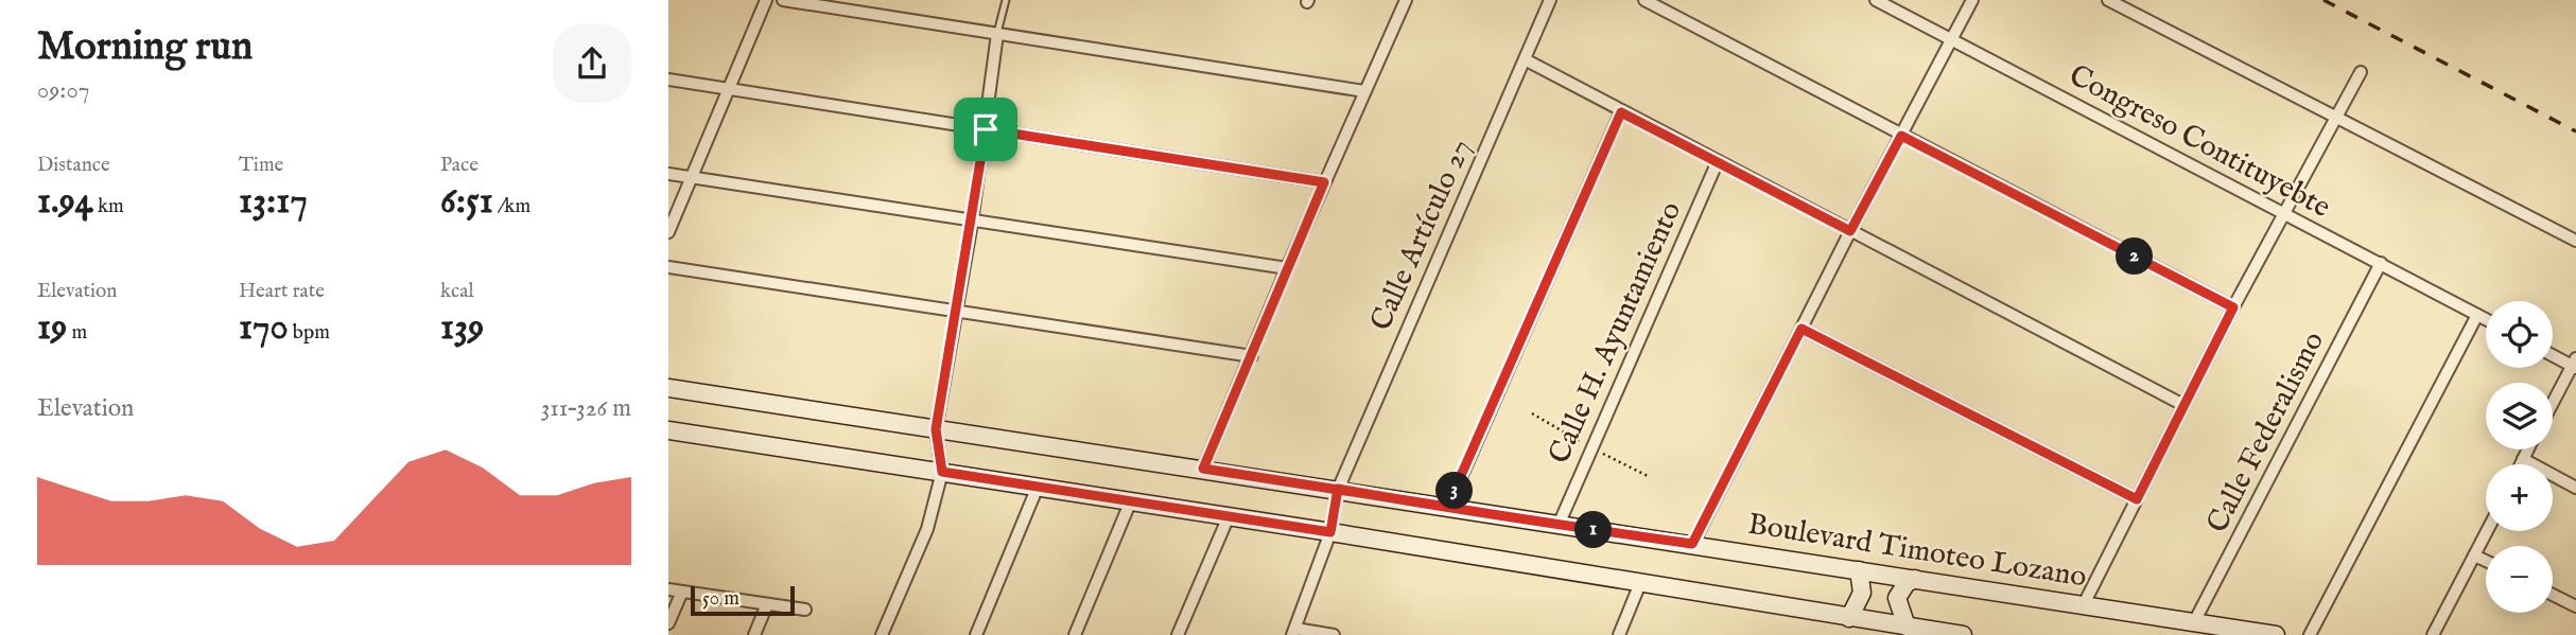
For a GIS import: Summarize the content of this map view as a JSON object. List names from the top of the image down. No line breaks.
{"streets":{"main road":["Boulevard Timoteo Lozano"],"street":["Congreso Contituyebte","Calle Artículo 27","Calle H. Ayuntamiento","Calle Federalismo"]},"crossings":[["Congreso Contituyebte","Calle Federalismo"],["Calle Artículo 27","Boulevard Timoteo Lozano"],["Calle H. Ayuntamiento","Boulevard Timoteo Lozano"],["Calle Federalismo","Boulevard Timoteo Lozano"]],"scale_bar":"50 m","page":{"heading":["Morning run","09:07"],"stats":[["Distance","1.94 km"],["Time","13:17"],["Pace","6:51 /km"],["Elevation","19 m"],["Heart rate","170 bpm"],["kcal","139"]],"pins":["2","3","1"],"map_buttons":["+","−"],"chart":["Elevation","311–326 m"],"scale":"50 m"}}
